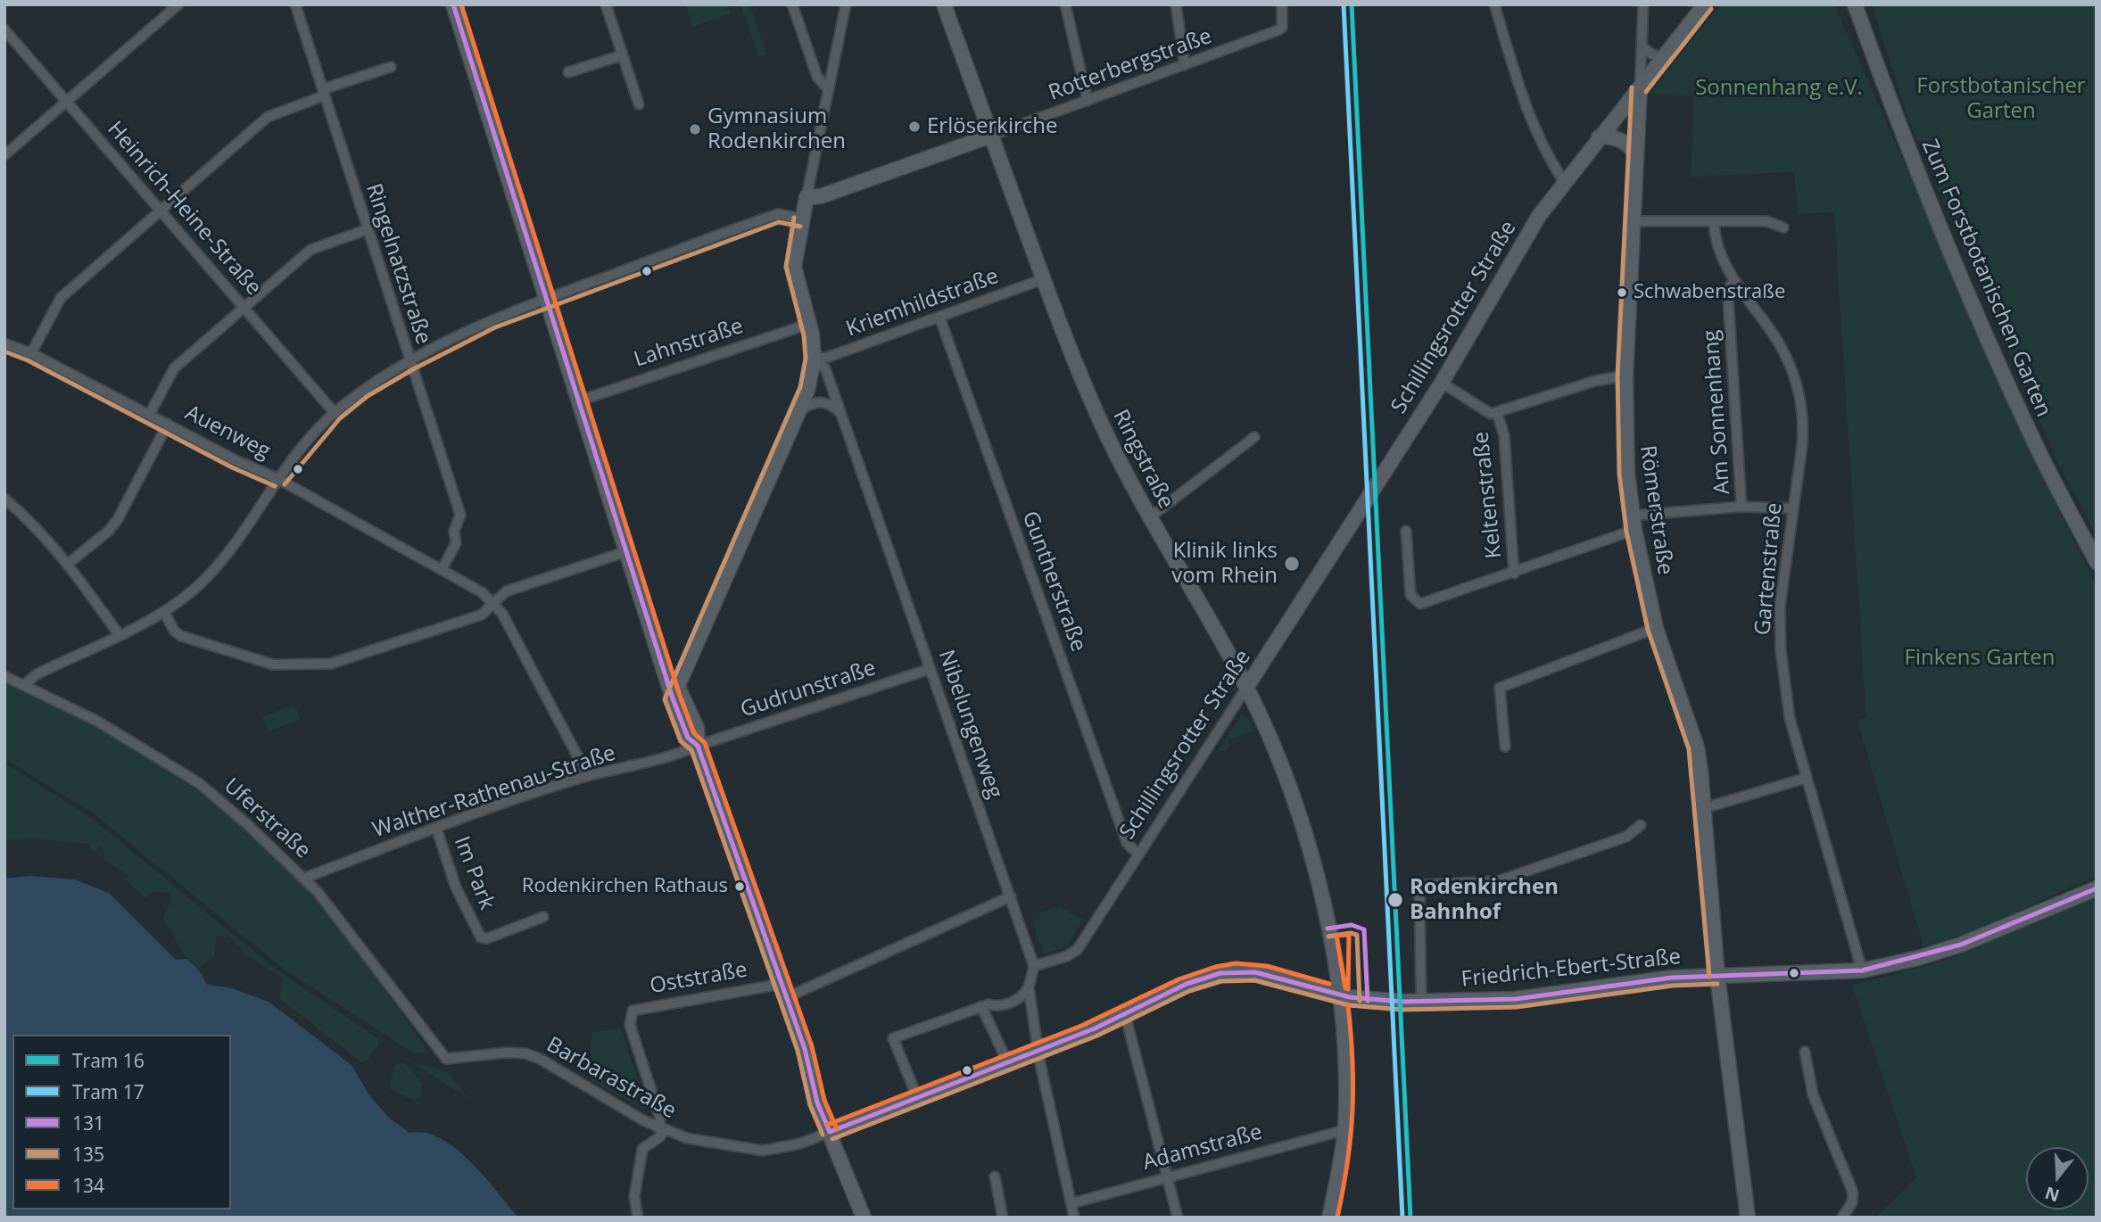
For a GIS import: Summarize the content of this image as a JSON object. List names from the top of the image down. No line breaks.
{"streets":{"street":["Rotterbergstraße","Heinrich-Heine-Straße","Ringelnatzstraße","Zum Forstbotanischen Garten","Kriemhildstraße","Schillingsrotter Straße","Lahnstraße","Am Sonnenhang","Auenweg","Ringstraße","Keltenstraße","Römerstraße","Gartenstraße","Guntherstraße","Gudrunstraße","Nibelungenweg","Walther-Rathenau-Straße","Uferstraße","Im Park","Friedrich-Ebert-Straße","Oststraße","Barbarastraße","Adamstraße"]},"crossings":[["Rotterbergstraße","Ringstraße"],["Ringelnatzstraße","Auenweg"],["Kriemhildstraße","Ringstraße"],["Kriemhildstraße","Guntherstraße"],["Kriemhildstraße","Nibelungenweg"],["Schillingsrotter Straße","Ringstraße"],["Schillingsrotter Straße","Römerstraße"],["Schillingsrotter Straße","Guntherstraße"],["Schillingsrotter Straße","Nibelungenweg"],["Am Sonnenhang","Keltenstraße"],["Am Sonnenhang","Gartenstraße"],["Ringstraße","Friedrich-Ebert-Straße"],["Ringstraße","Adamstraße"],["Keltenstraße","Römerstraße"],["Keltenstraße","Gartenstraße"],["Römerstraße","Friedrich-Ebert-Straße"],["Gartenstraße","Friedrich-Ebert-Straße"],["Gudrunstraße","Nibelungenweg"],["Gudrunstraße","Walther-Rathenau-Straße"],["Walther-Rathenau-Straße","Uferstraße"],["Walther-Rathenau-Straße","Im Park"],["Uferstraße","Barbarastraße"],["Friedrich-Ebert-Straße","Barbarastraße"],["Oststraße","Barbarastraße"]],"parks":["Forstbotanischer Garten","Sonnenhang e.V.","Finkens Garten"],"places":["Erlöserkirche","Gymnasium Rodenkirchen","Schwabenstraße","Klinik links vom Rhein","Rodenkirchen Rathaus","Rodenkirchen Bahnhof"],"lines":["tram line 16","tram line 17","transit line 131","transit line 134","transit line 135"],"legend":["Tram 16","Tram 17","131","135","134"],"north":"bottom"}
